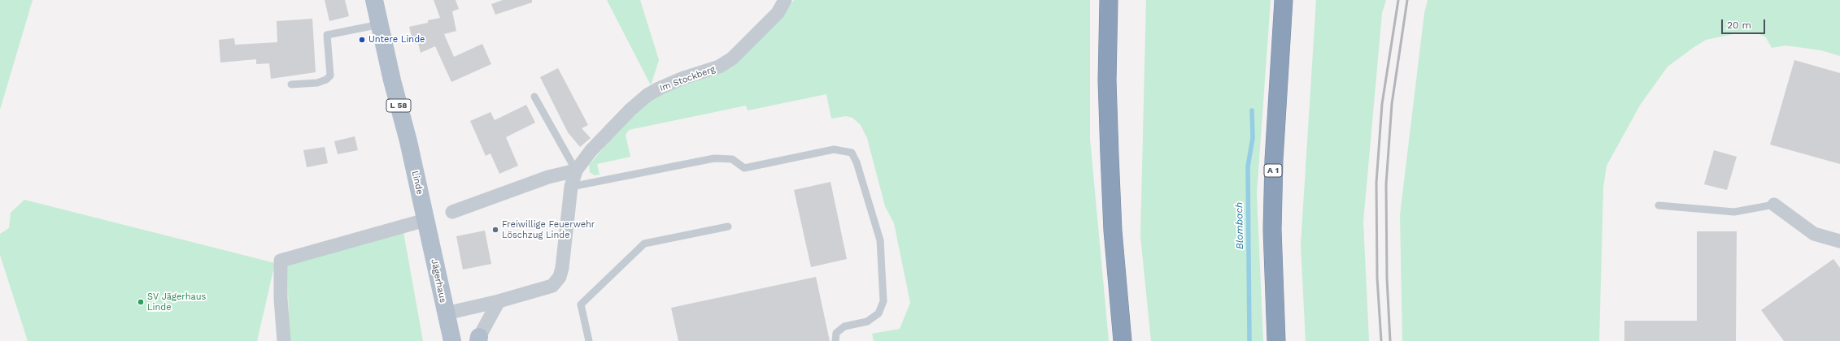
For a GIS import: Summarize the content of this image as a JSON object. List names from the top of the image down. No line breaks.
{"streets":{"highway":["A 1"],"main road":["L 58","Linde","Jägerhaus"],"street":["Im Stockberg"]},"crossings":[["Im Stockberg","Jägerhaus"],["Linde","Jägerhaus"]],"water":["Blombach"],"places":["Untere Linde","Freiwillige Feuerwehr Löschzug Linde","SV Jägerhaus Linde"],"scale_bar":"20 m"}
